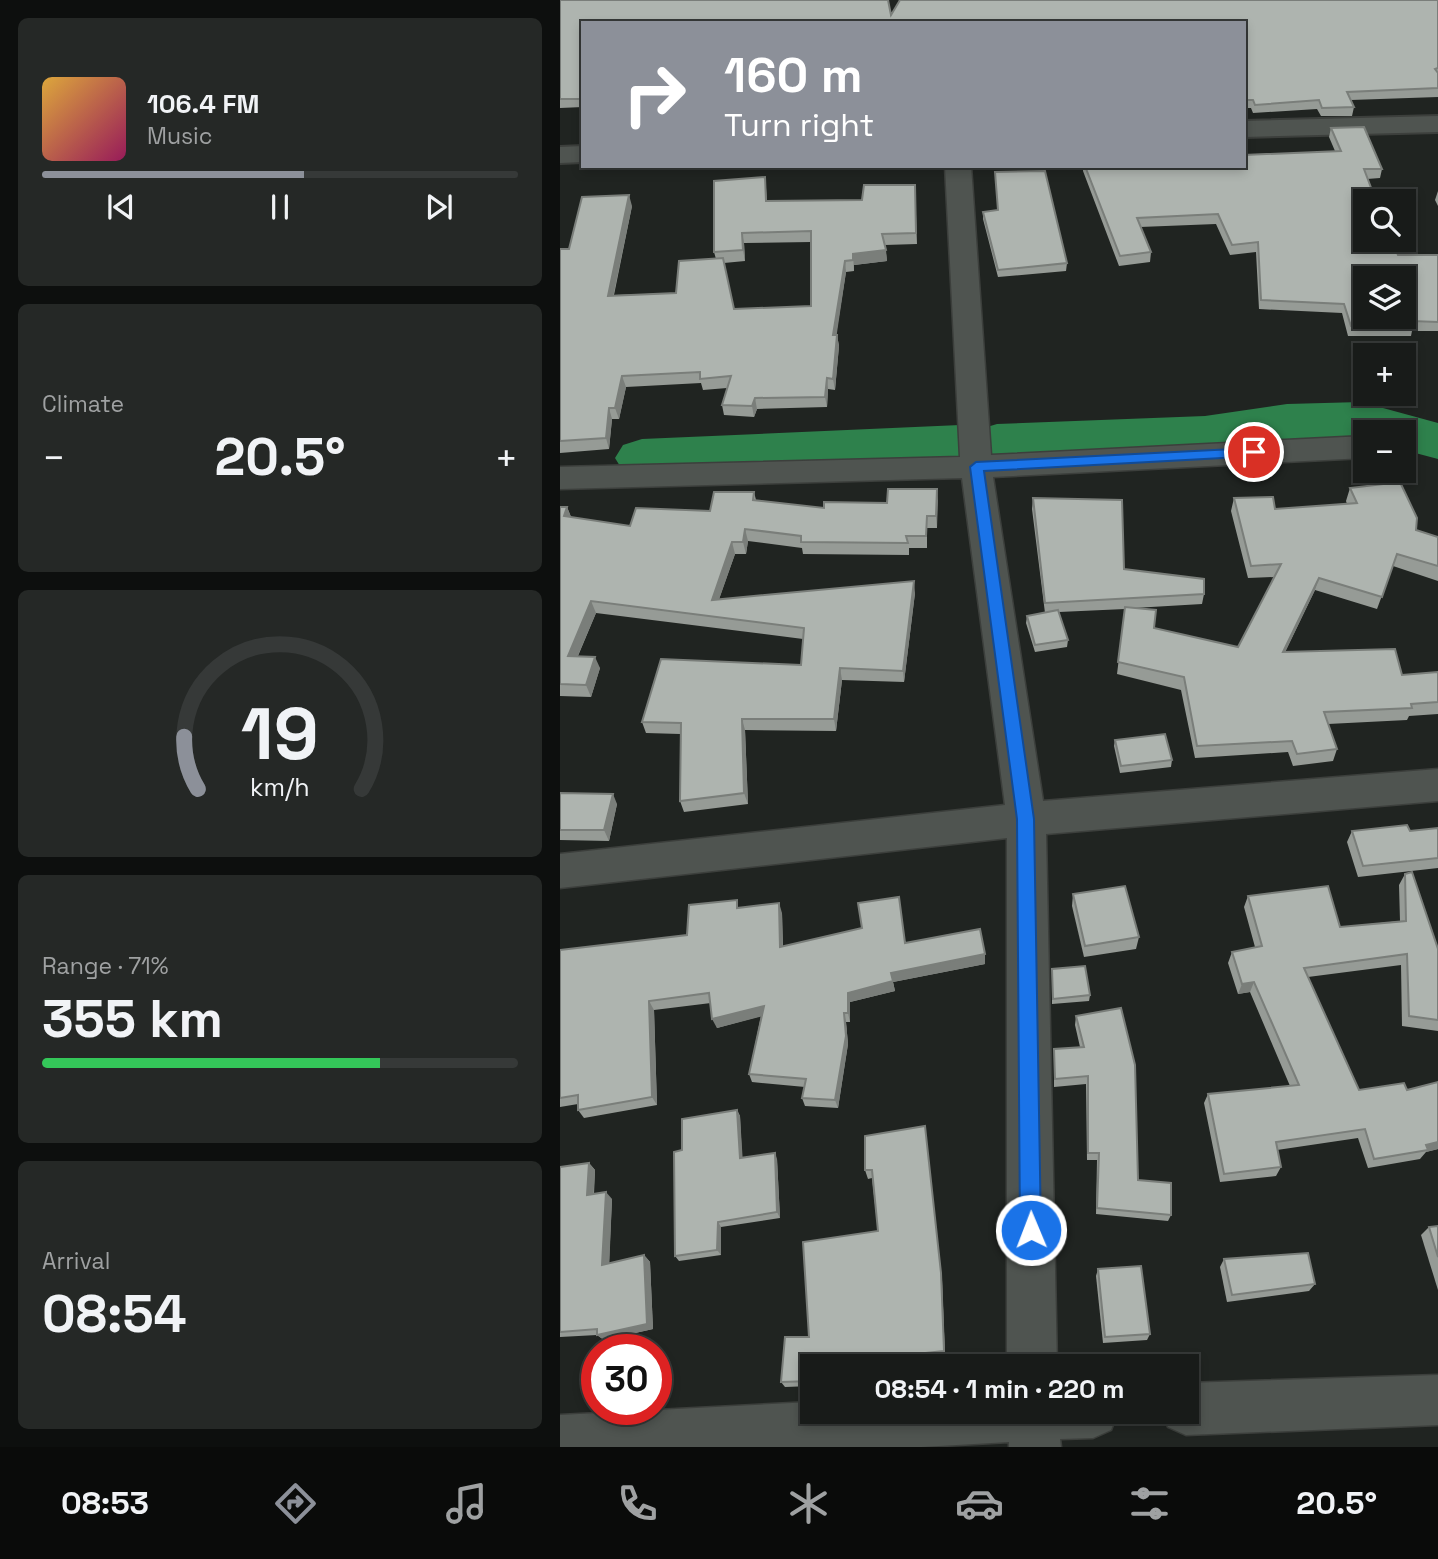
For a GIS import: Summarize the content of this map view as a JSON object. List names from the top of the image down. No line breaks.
{"page":{"turn":["160 m","Turn right"],"song":["106.4 FM","Music"],"map_buttons":["+","−"],"tile":["Climate",["Range · 71%","355 km"],["Arrival","08:54"]],"heat":["−","20.5°","+"],"limit":"30","trip":"08:54 · 1 min · 220 m","tabs":["08:53","20.5°"],"gauge":["19","km/h"]}}
